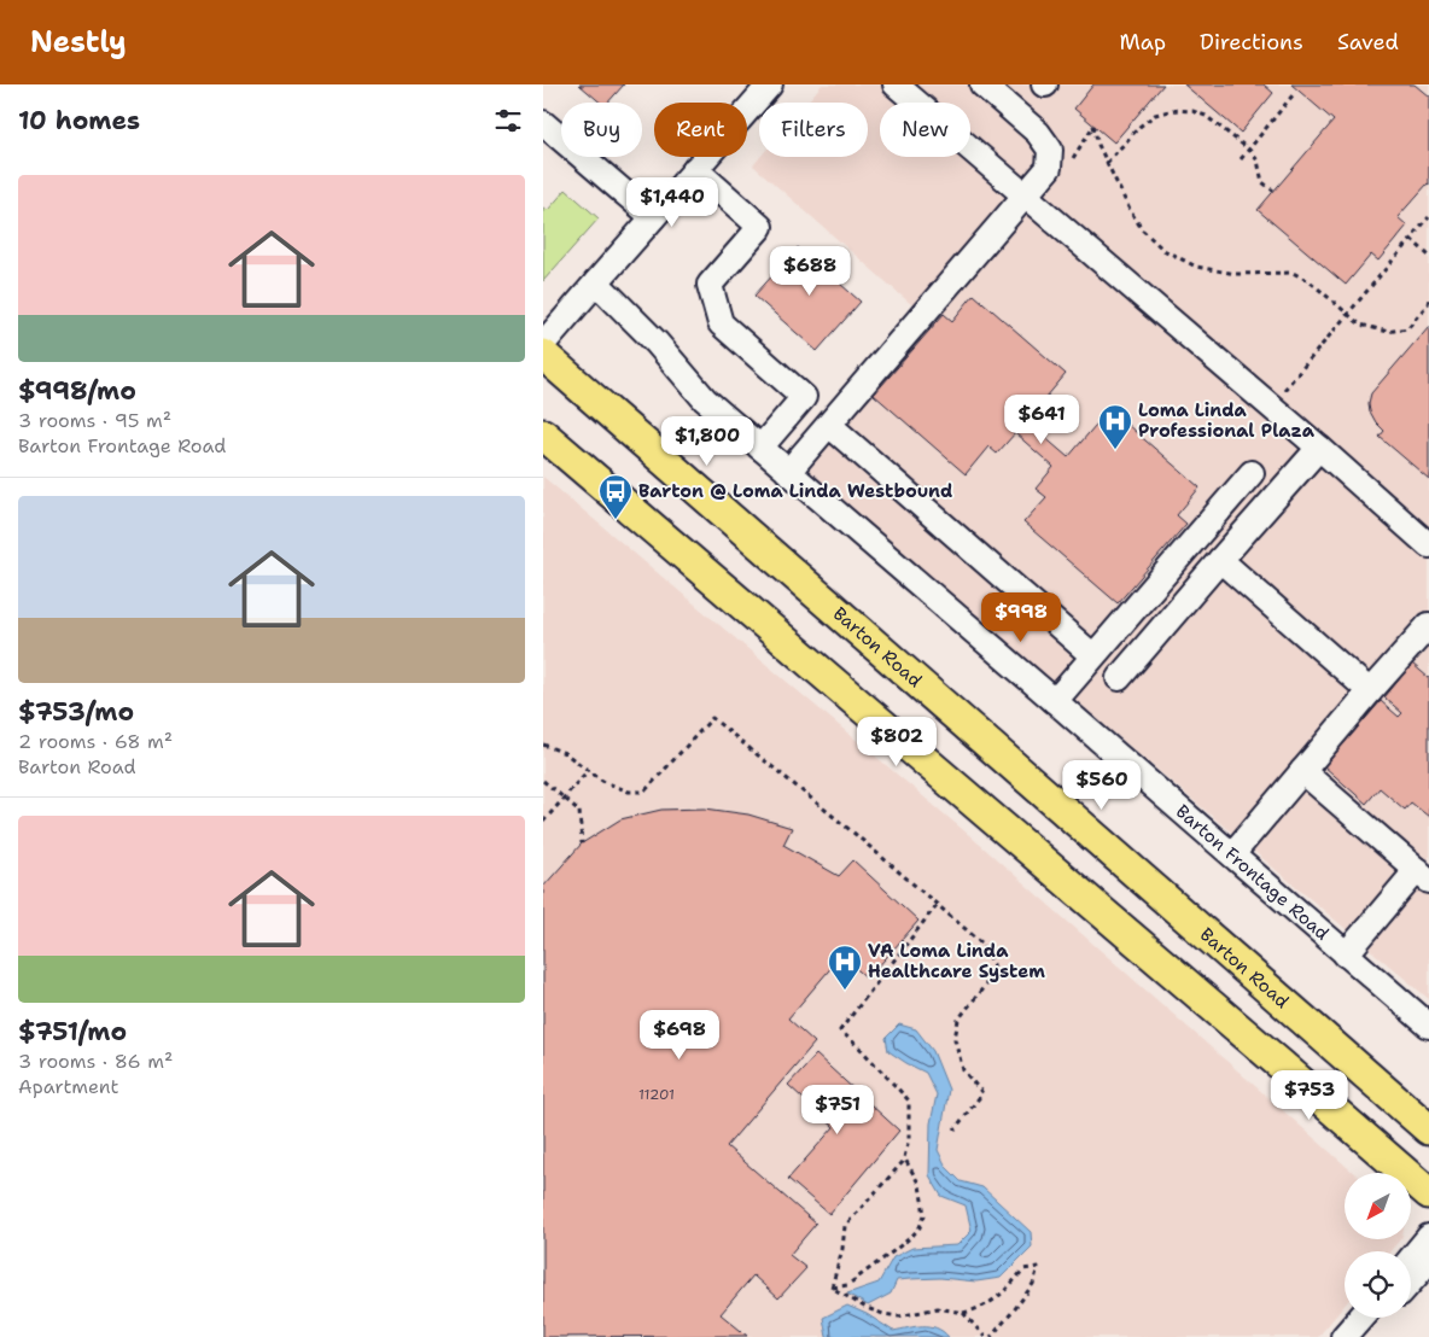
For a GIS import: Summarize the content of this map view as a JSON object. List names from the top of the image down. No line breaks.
{"streets":{"main road":["Barton Road"],"street":["Barton Frontage Road"]},"places":{"hospital":["Loma Linda Professional Plaza","VA Loma Linda Healthcare System"],"bus stop":["Barton @ Loma Linda Westbound"]},"house_numbers":["11201"],"north":"bottom left","page":{"header":"Nestly","nav":["Map","Directions","Saved"],"heading":"10 homes","chip":["Buy","Rent","Filters","New"],"list":[{"name":"$998/mo","note":"3 rooms · 95 m² · Barton Frontage Road"},{"name":"$753/mo","note":"2 rooms · 68 m² · Barton Road"},{"name":"$751/mo","note":"3 rooms · 86 m² · Apartment"}],"price":["$1,440","$688","$641","$1,800","$998","$802","$560","$698","$753","$751"]}}
